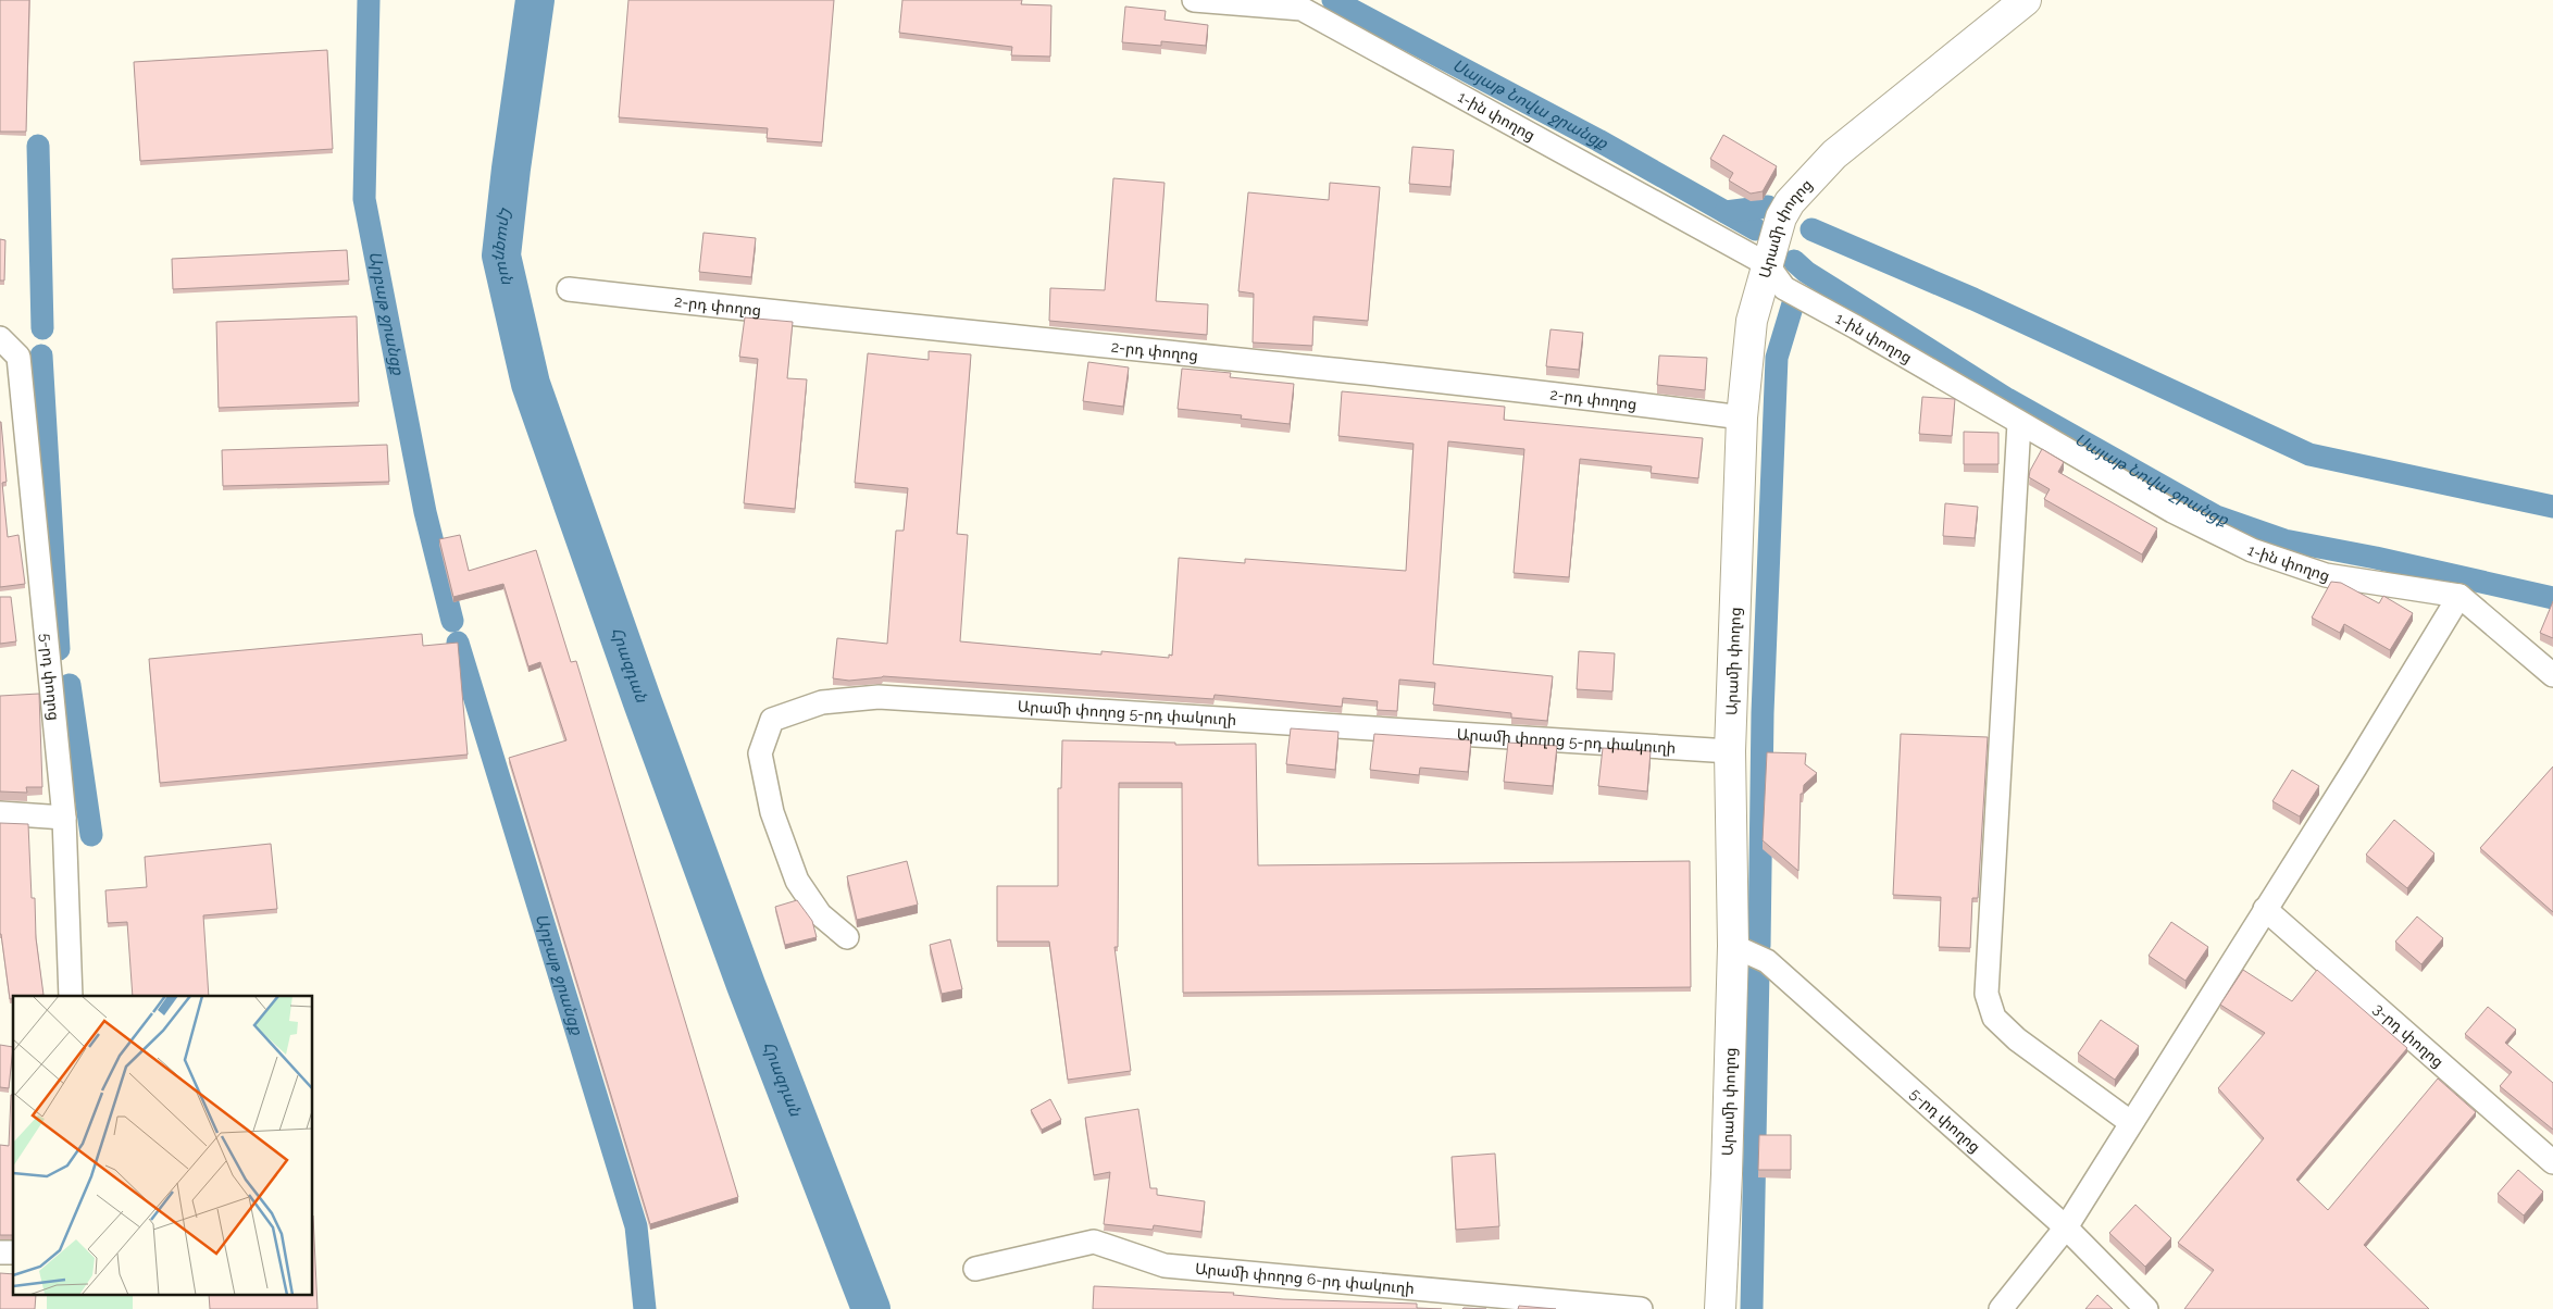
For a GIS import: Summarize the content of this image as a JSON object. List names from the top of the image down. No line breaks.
{"streets":{"main road":["Արամի փողոց"],"street":["1-ին փողոց","2-րդ փողոց","5-րդ փողոց","Արամի փողոց 5-րդ փակուղի","3-րդ փողոց","Արամի փողոց 6-րդ փակուղի"]},"crossings":[["1-ին փողոց","Արամի փողոց"],["Արամի փողոց","2-րդ փողոց"],["Արամի փողոց","5-րդ փողոց"],["Արամի փողոց","Արամի փողոց 5-րդ փակուղի"]],"water":["Սայաթ Նովա ջրանցք","Հրազդան","Արբաթ ջրանցք"]}
